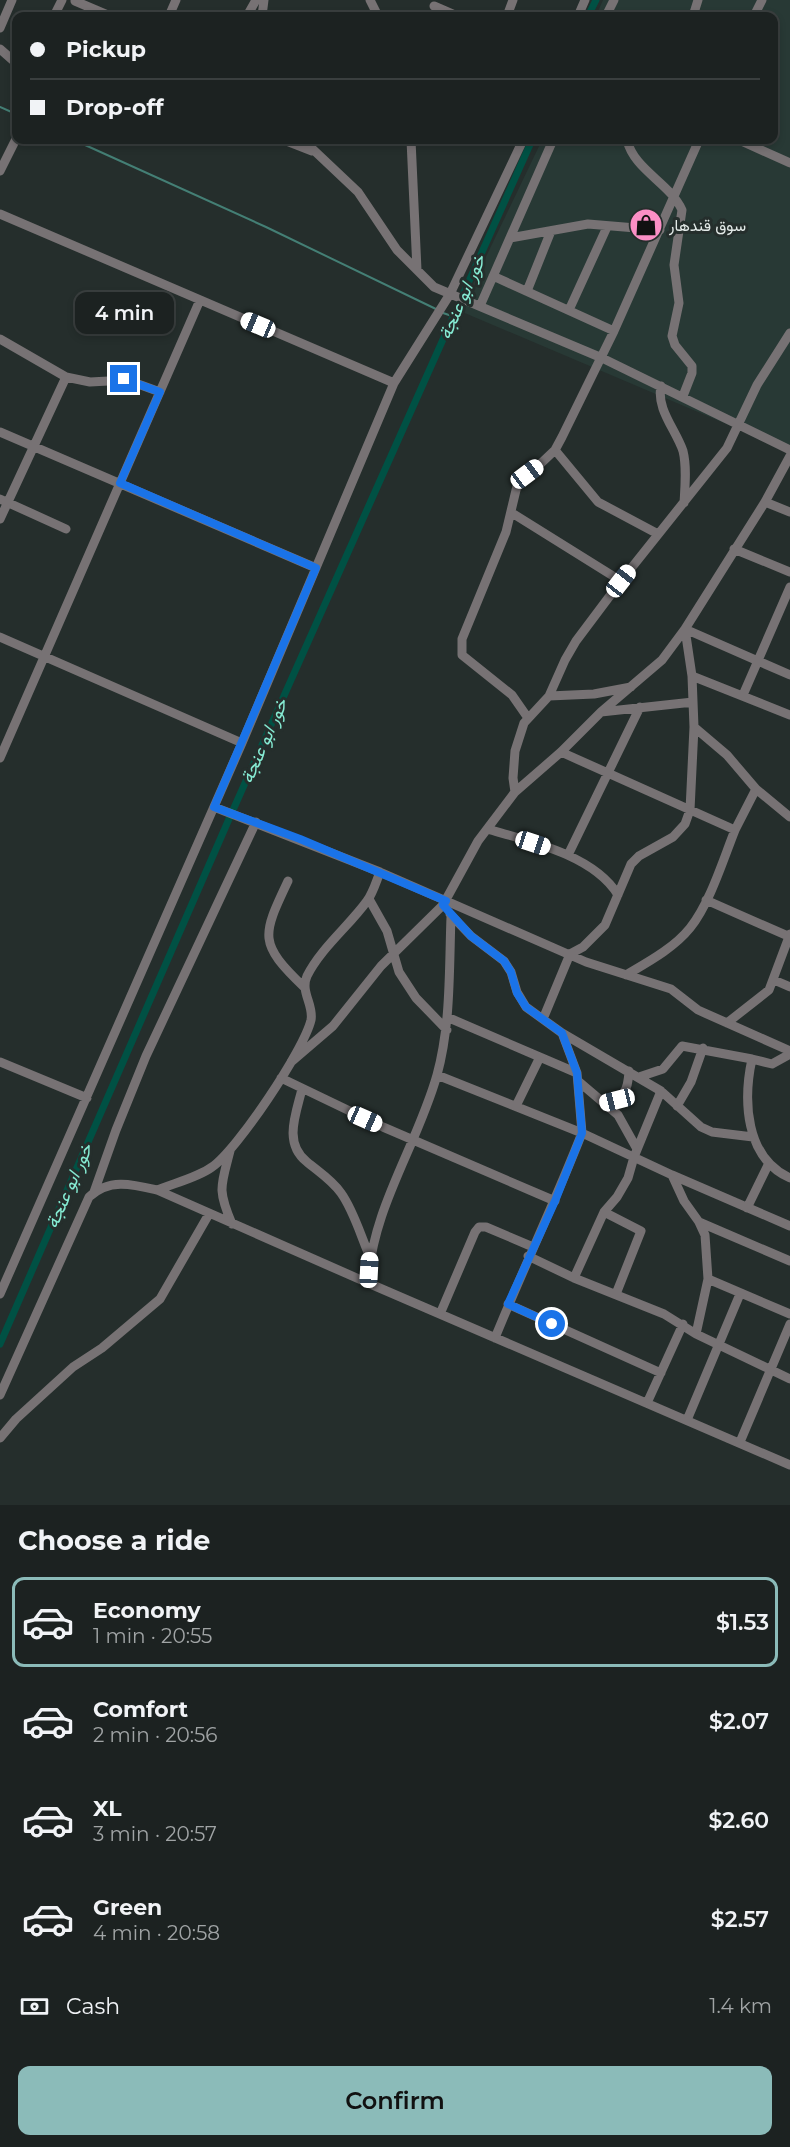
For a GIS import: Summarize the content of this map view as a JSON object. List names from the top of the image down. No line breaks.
{"water":["خور ابو عنجة"],"places":{"shop":["سوق قندهار"]},"page":{"banner":["Pickup","Drop-off"],"bubble":"4 min","heading":"Choose a ride","list":[{"name":"Economy","note":"1 min · 20:55","value":"$1.53"},{"name":"Comfort","note":"2 min · 20:56","value":"$2.07"},{"name":"XL","note":"3 min · 20:57","value":"$2.60"},{"name":"Green","note":"4 min · 20:58","value":"$2.57"}],"pay":["Cash","1.4 km"],"buttons":"Confirm"}}
